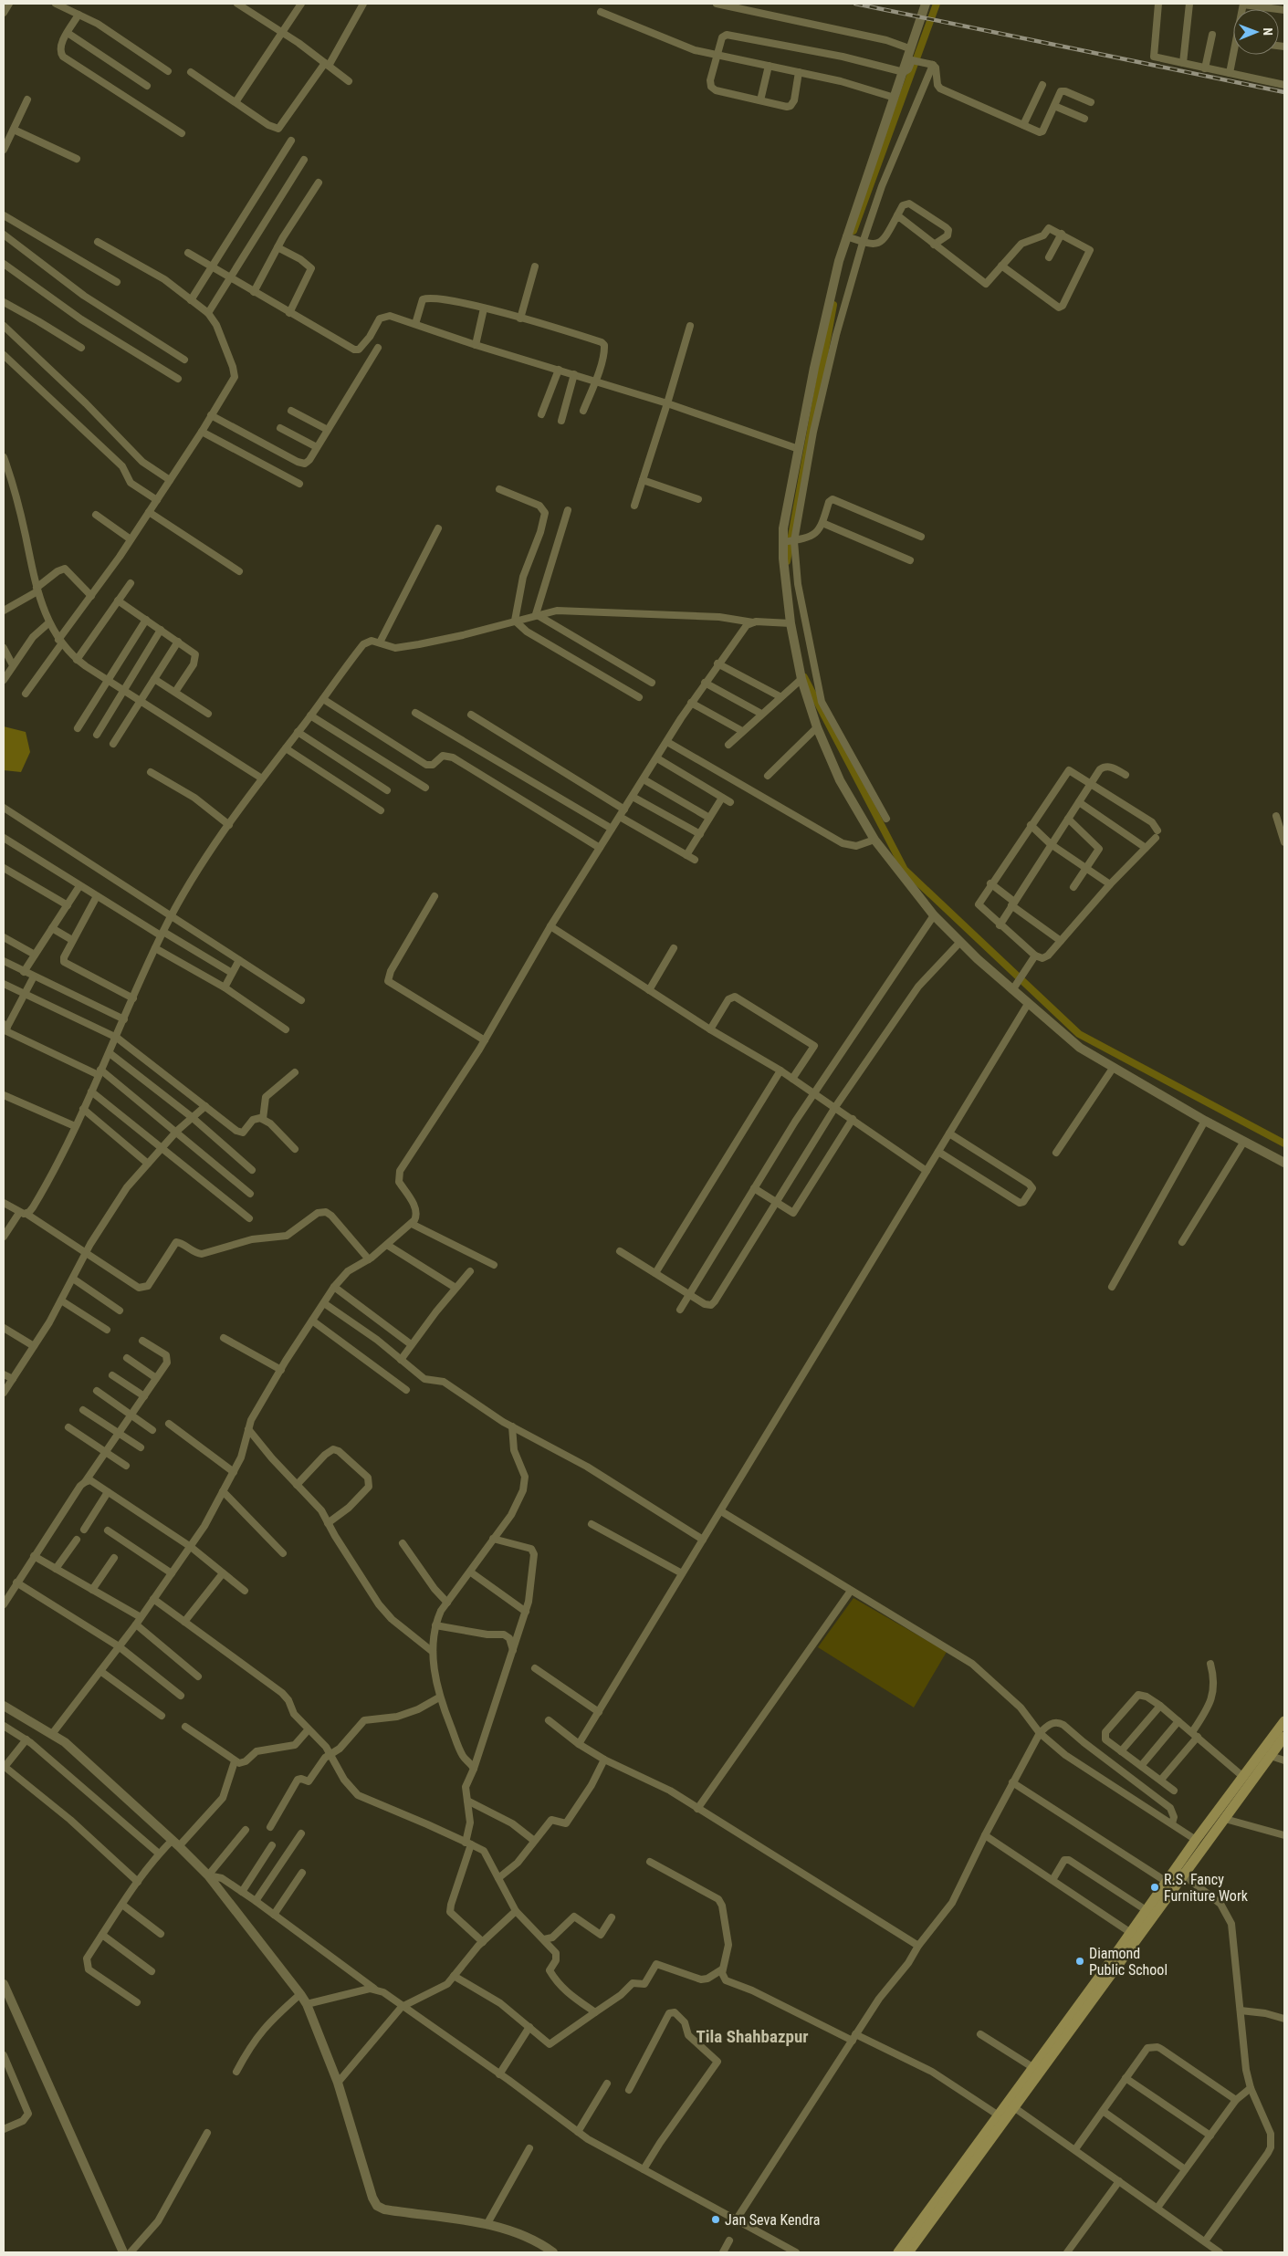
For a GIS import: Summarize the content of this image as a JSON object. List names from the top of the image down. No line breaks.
{"districts":["Tila Shahbazpur"],"places":["R.S. Fancy Furniture Work","Diamond Public School","Jan Seva Kendra"],"north":"right"}
